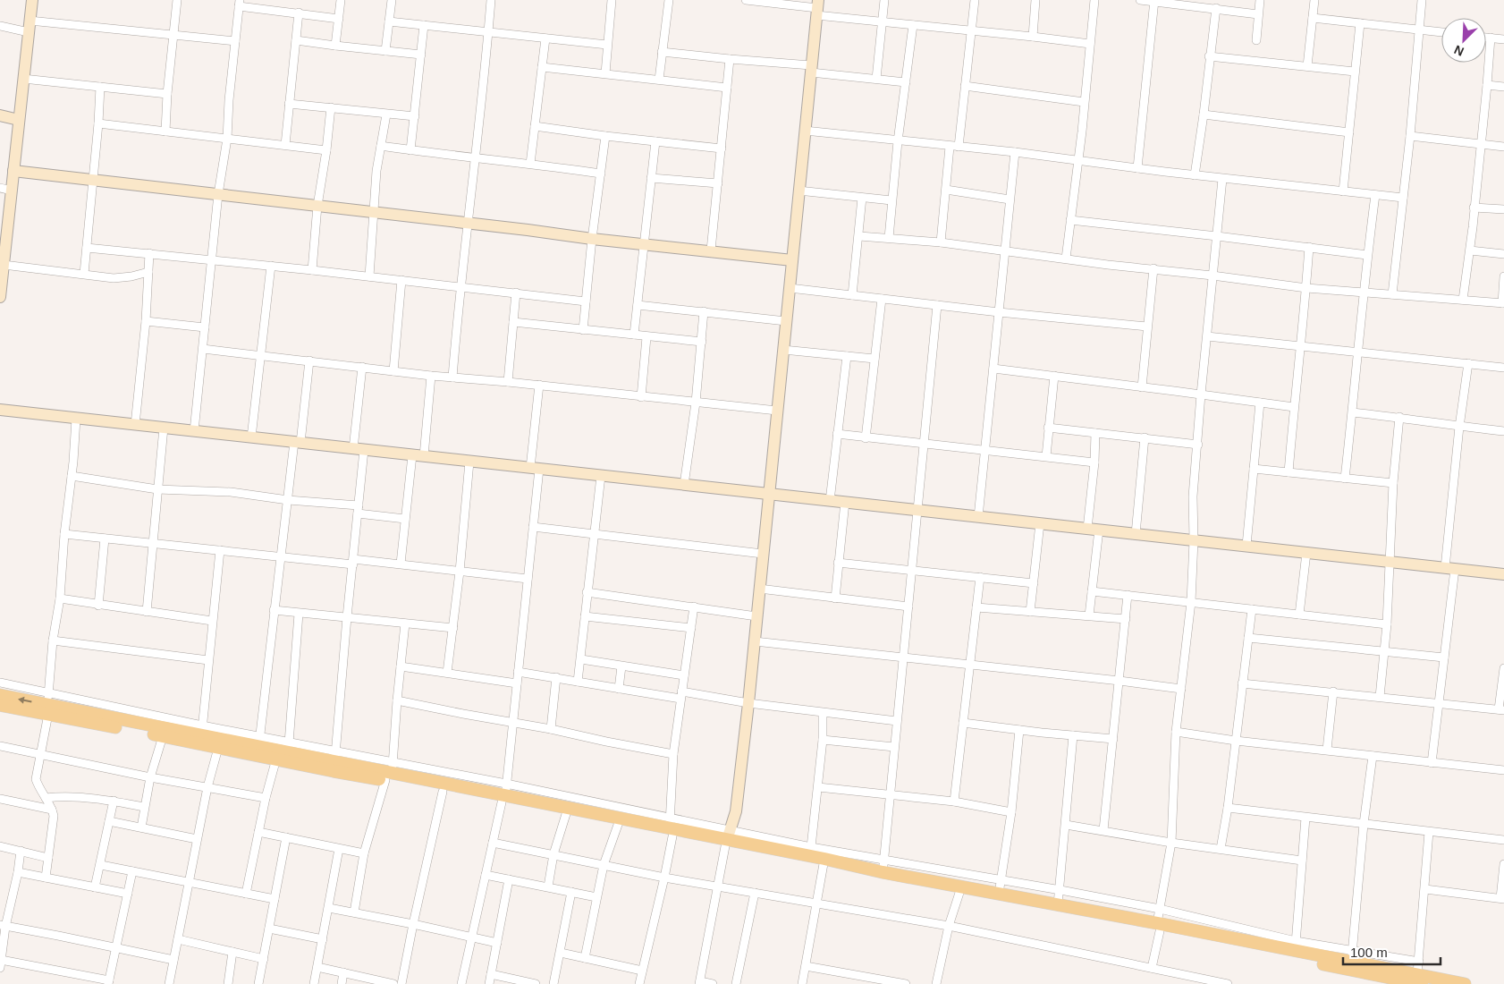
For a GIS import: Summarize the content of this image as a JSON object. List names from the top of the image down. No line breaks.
{"scale_bar":"100 m","north":"bottom left"}
